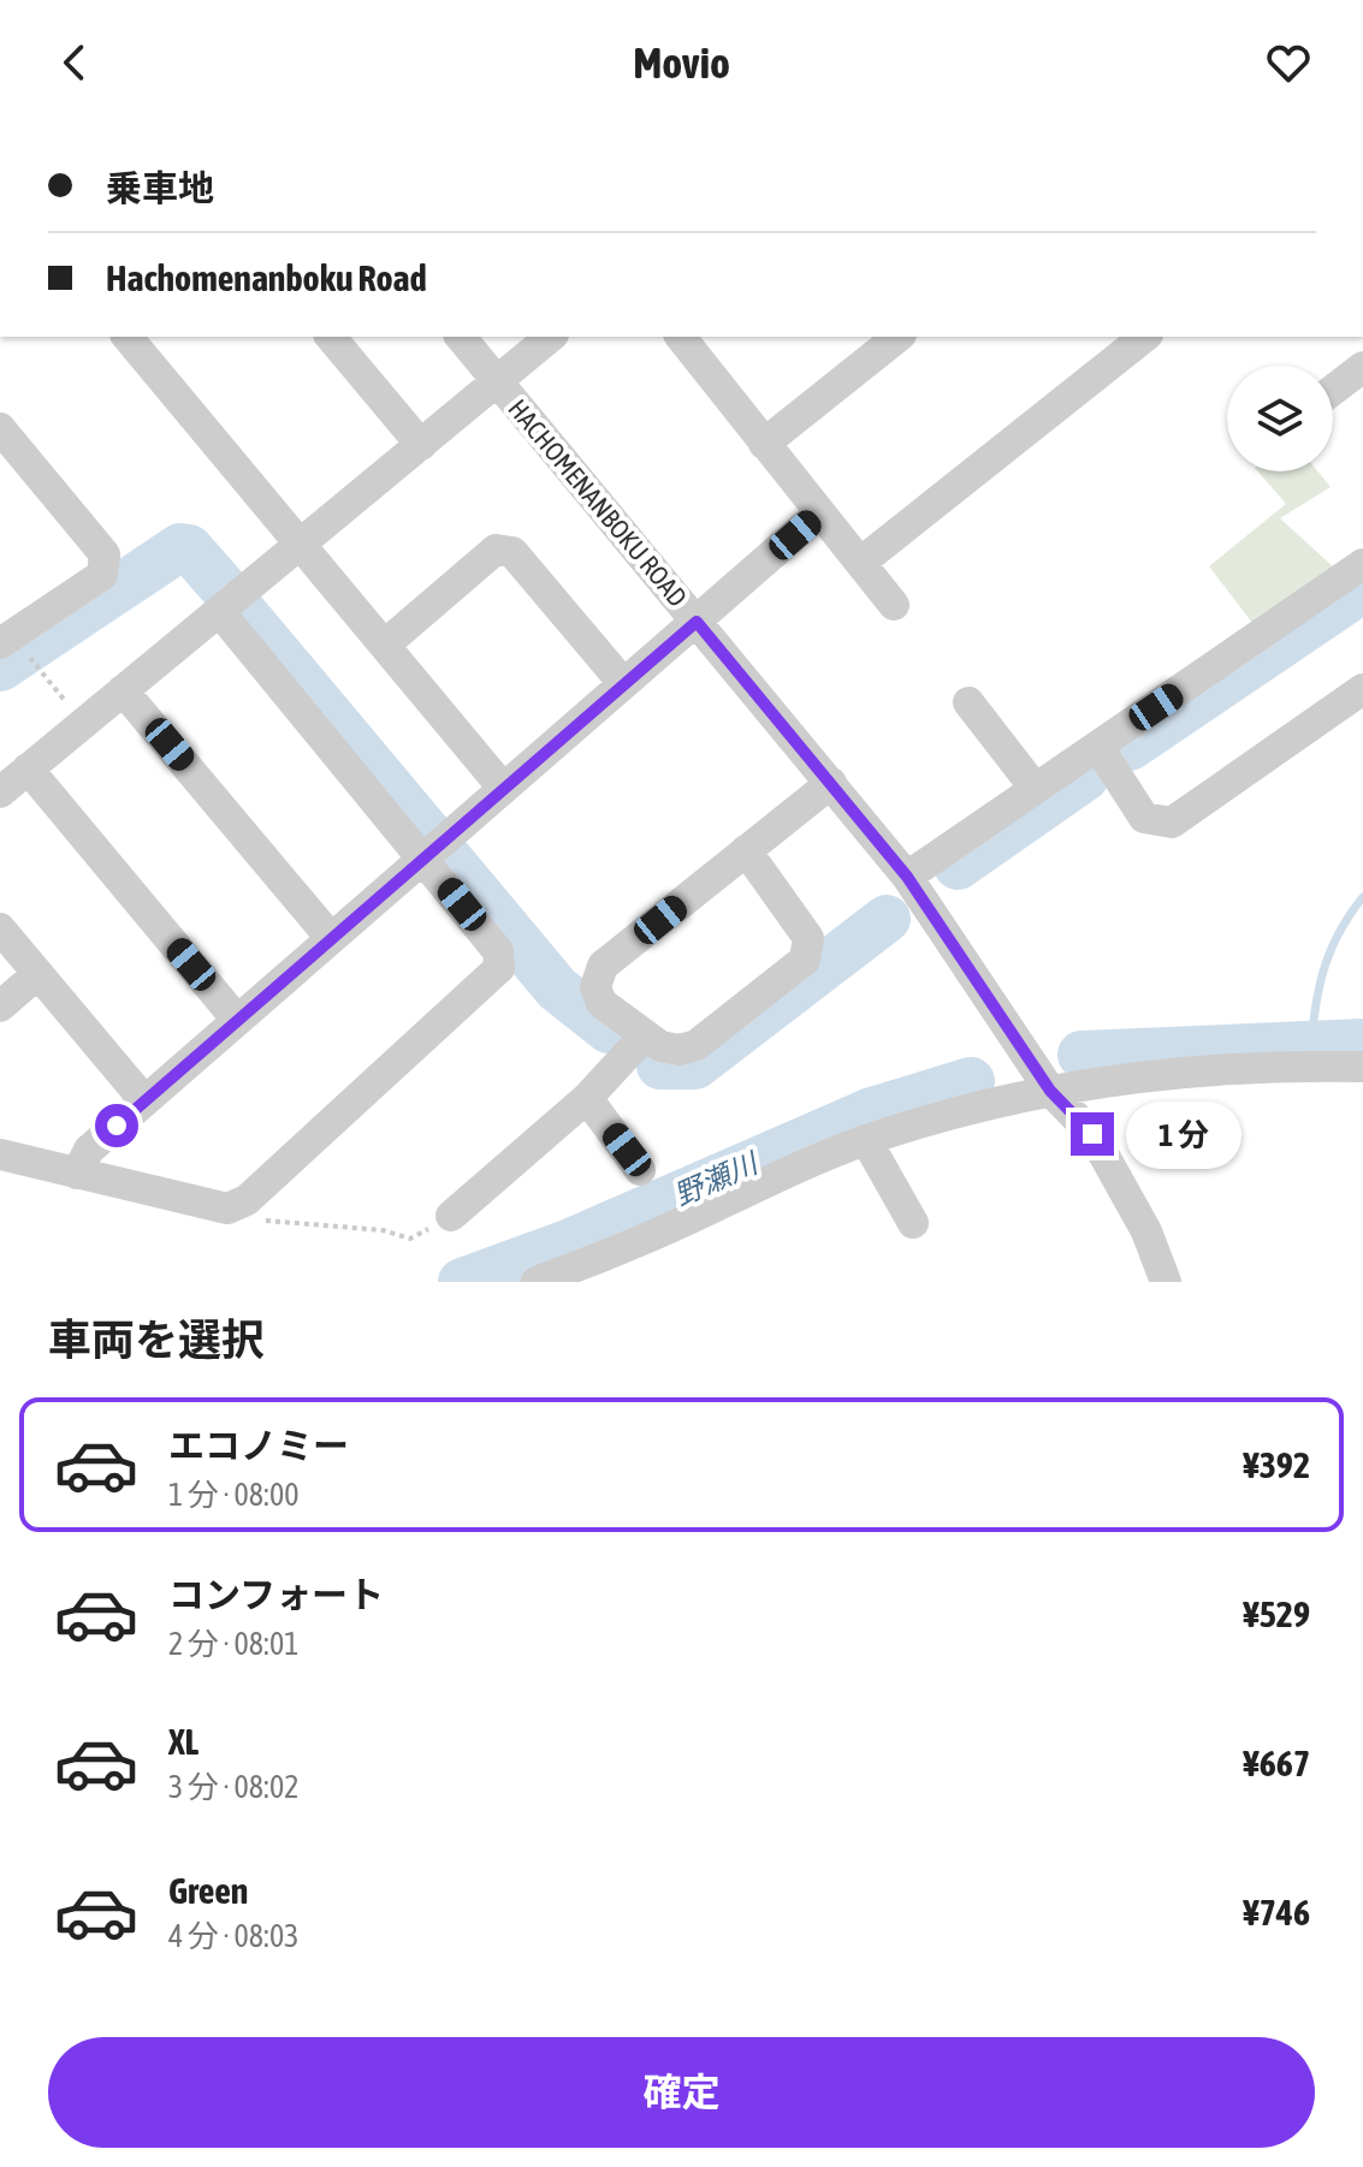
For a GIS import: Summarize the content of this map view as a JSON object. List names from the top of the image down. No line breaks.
{"streets":{"street":["HACHOMENANBOKU ROAD"]},"water":["野瀬川"],"page":{"header":"Movio","banner":["乗車地","Hachomenanboku Road"],"bubble":"1 分","heading":"車両を選択","list":[{"name":"エコノミー","note":"1 分 · 08:00","value":"¥392"},{"name":"コンフォート","note":"2 分 · 08:01","value":"¥529"},{"name":"XL","note":"3 分 · 08:02","value":"¥667"},{"name":"Green","note":"4 分 · 08:03","value":"¥746"}],"buttons":"確定"}}
